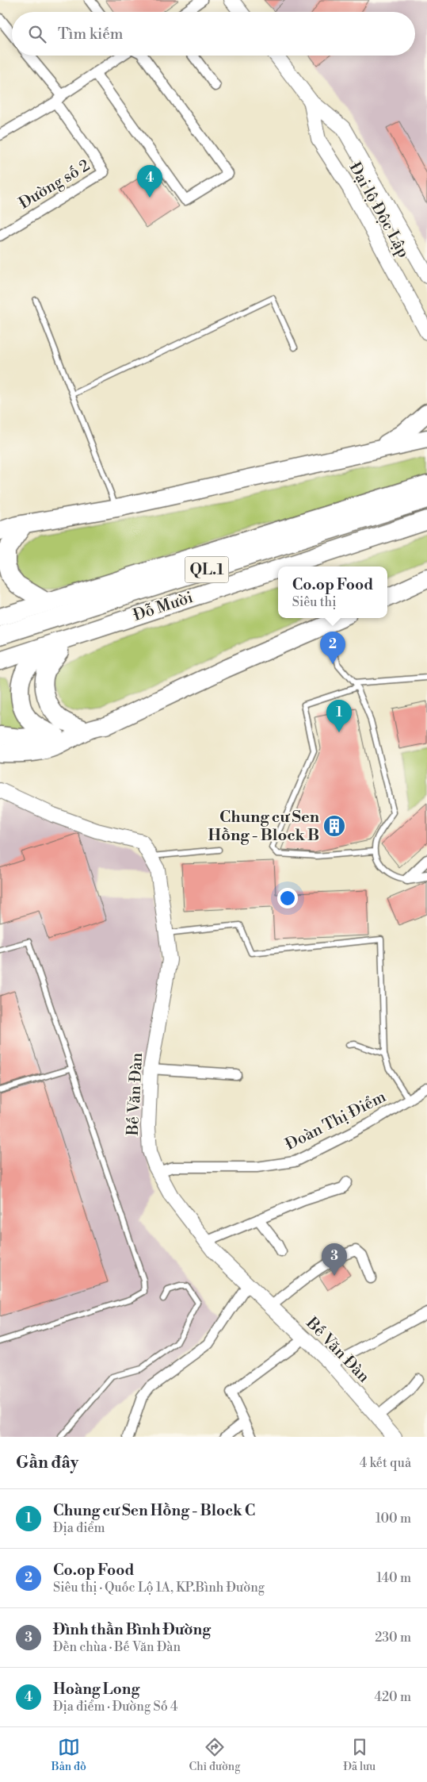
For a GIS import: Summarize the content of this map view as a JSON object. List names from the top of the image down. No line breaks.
{"streets":{"highway":["QL.1","Đỗ Mười"],"street":["Đường số 2","Đại lộ Độc Lập","Bế Văn Đàn","Đoàn Thị Điểm"]},"crossings":[["QL.1","Đỗ Mười"],["Bế Văn Đàn","Đoàn Thị Điểm"]],"places":{"building":["Chung cư Sen Hồng - Block B"]},"page":{"search":"Tìm kiếm","pins":["4","2","1","3"],"popup":["Co.op Food","Siêu thị"],"heading":["Gần đây","4 kết quả"],"list":[{"mark":"1","name":"Chung cư Sen Hồng - Block C","note":"Địa điểm","value":"100 m"},{"mark":"2","name":"Co.op Food","note":"Siêu thị · Quốc Lộ 1A, KP.Bình Đường","value":"140 m"},{"mark":"3","name":"Đình thần Bình Đường","note":"Đền chùa · Bế Văn Đàn","value":"230 m"},{"mark":"4","name":"Hoàng Long","note":"Địa điểm · Đường Số 4","value":"420 m"}],"nav":["Bản đồ","Chỉ đường","Đã lưu"]}}
